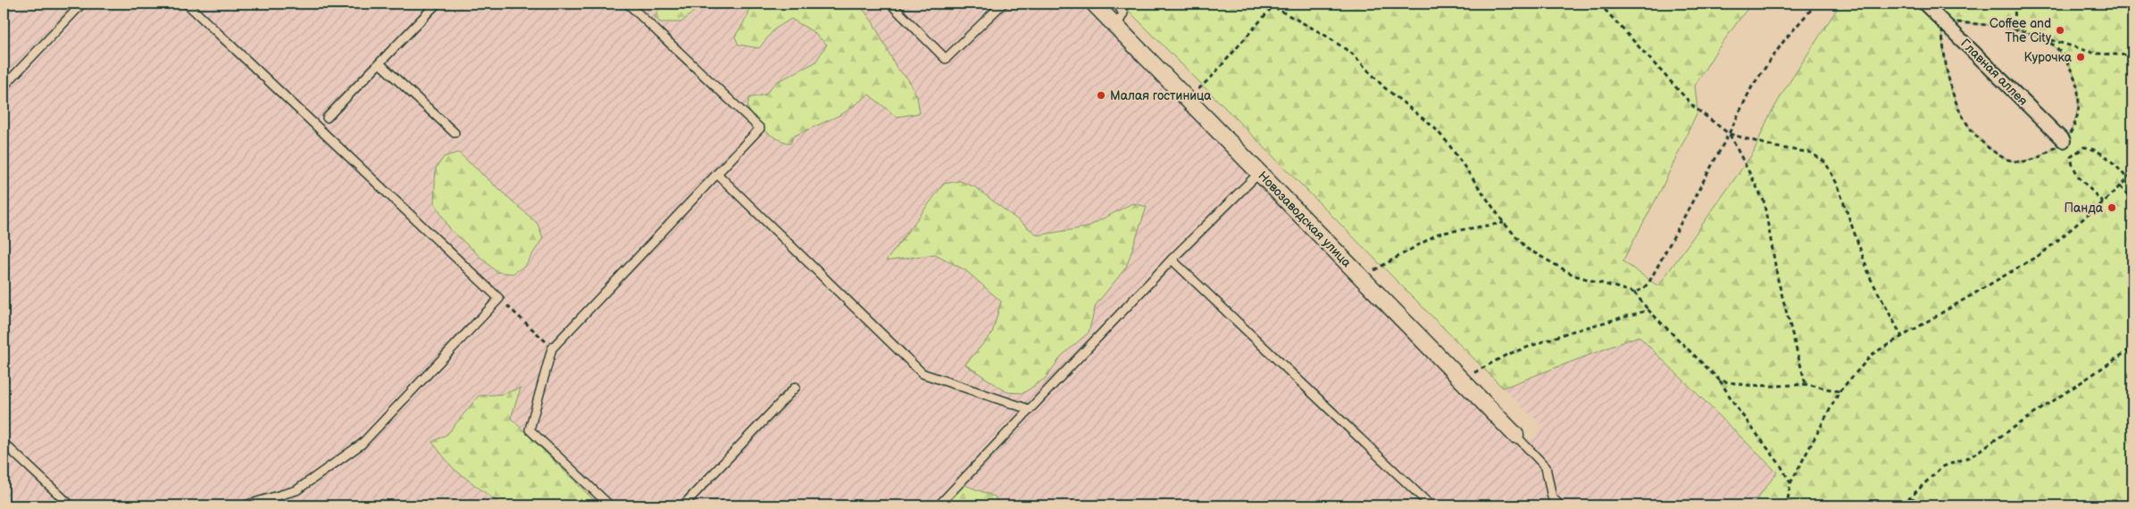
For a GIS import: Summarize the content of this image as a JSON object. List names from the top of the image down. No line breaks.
{"streets":{"street":["Главная аллея","Новозаводская улица"]},"places":["Coffee and The City","Курочка","Малая гостиница","Панда"]}
